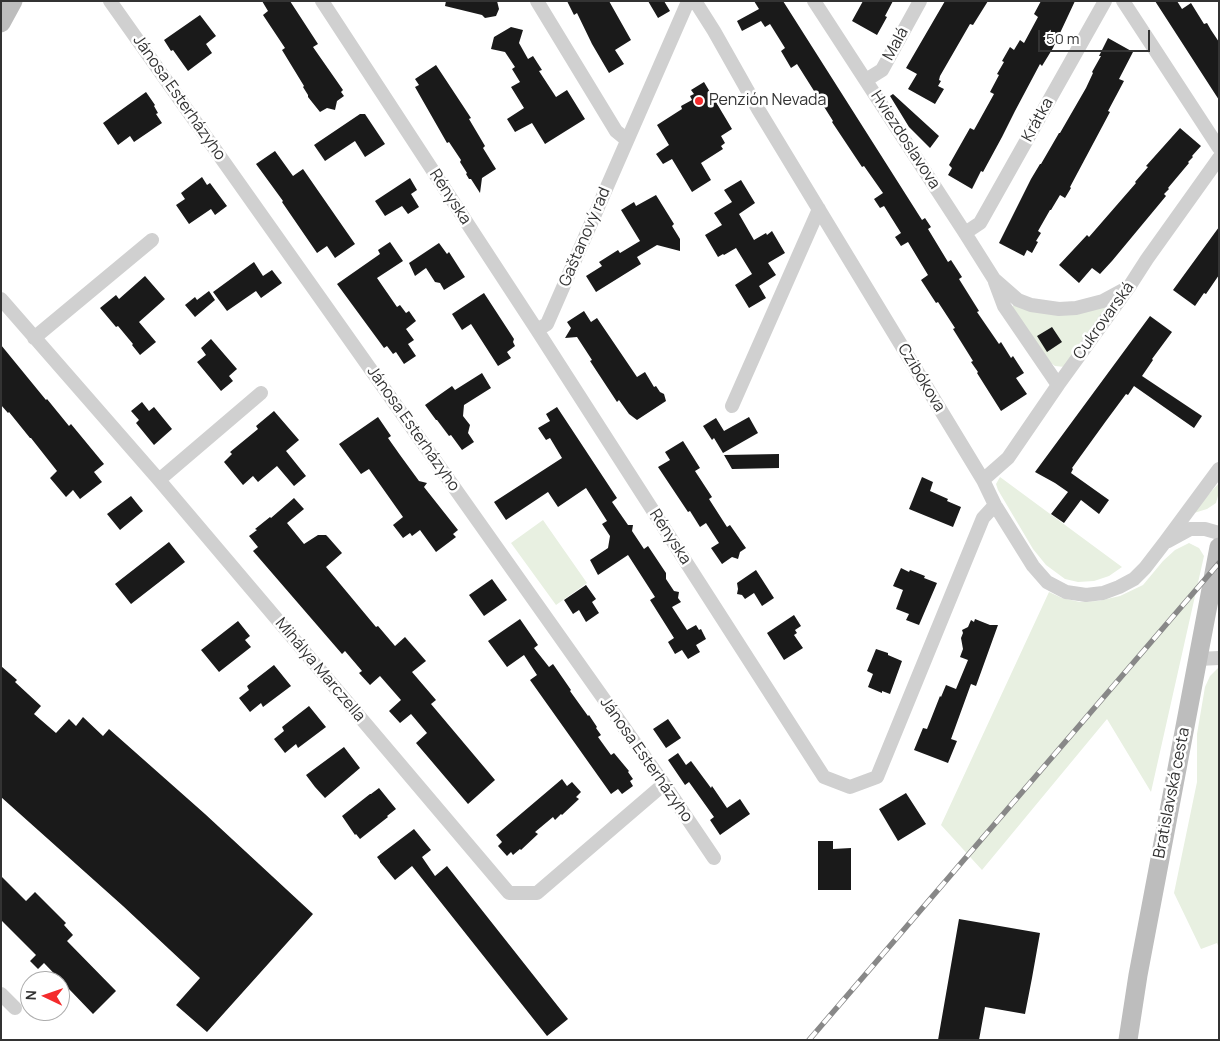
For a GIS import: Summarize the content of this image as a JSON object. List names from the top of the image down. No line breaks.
{"streets":{"street":["Malá","Jánosa Esterházyho","Krátka","Hviezdoslavova","Rényska","Gaštanový rad","Cukrovarská","Czibókova","Mihálya Marczella","Bratislavská cesta"]},"crossings":[["Malá","Hviezdoslavova"],["Jánosa Esterházyho","Mihálya Marczella"],["Krátka","Hviezdoslavova"],["Hviezdoslavova","Cukrovarská"],["Rényska","Gaštanový rad"],["Rényska","Czibókova"],["Gaštanový rad","Czibókova"],["Cukrovarská","Czibókova"]],"places":["Penzión Nevada"],"scale_bar":"50 m","north":"left"}
